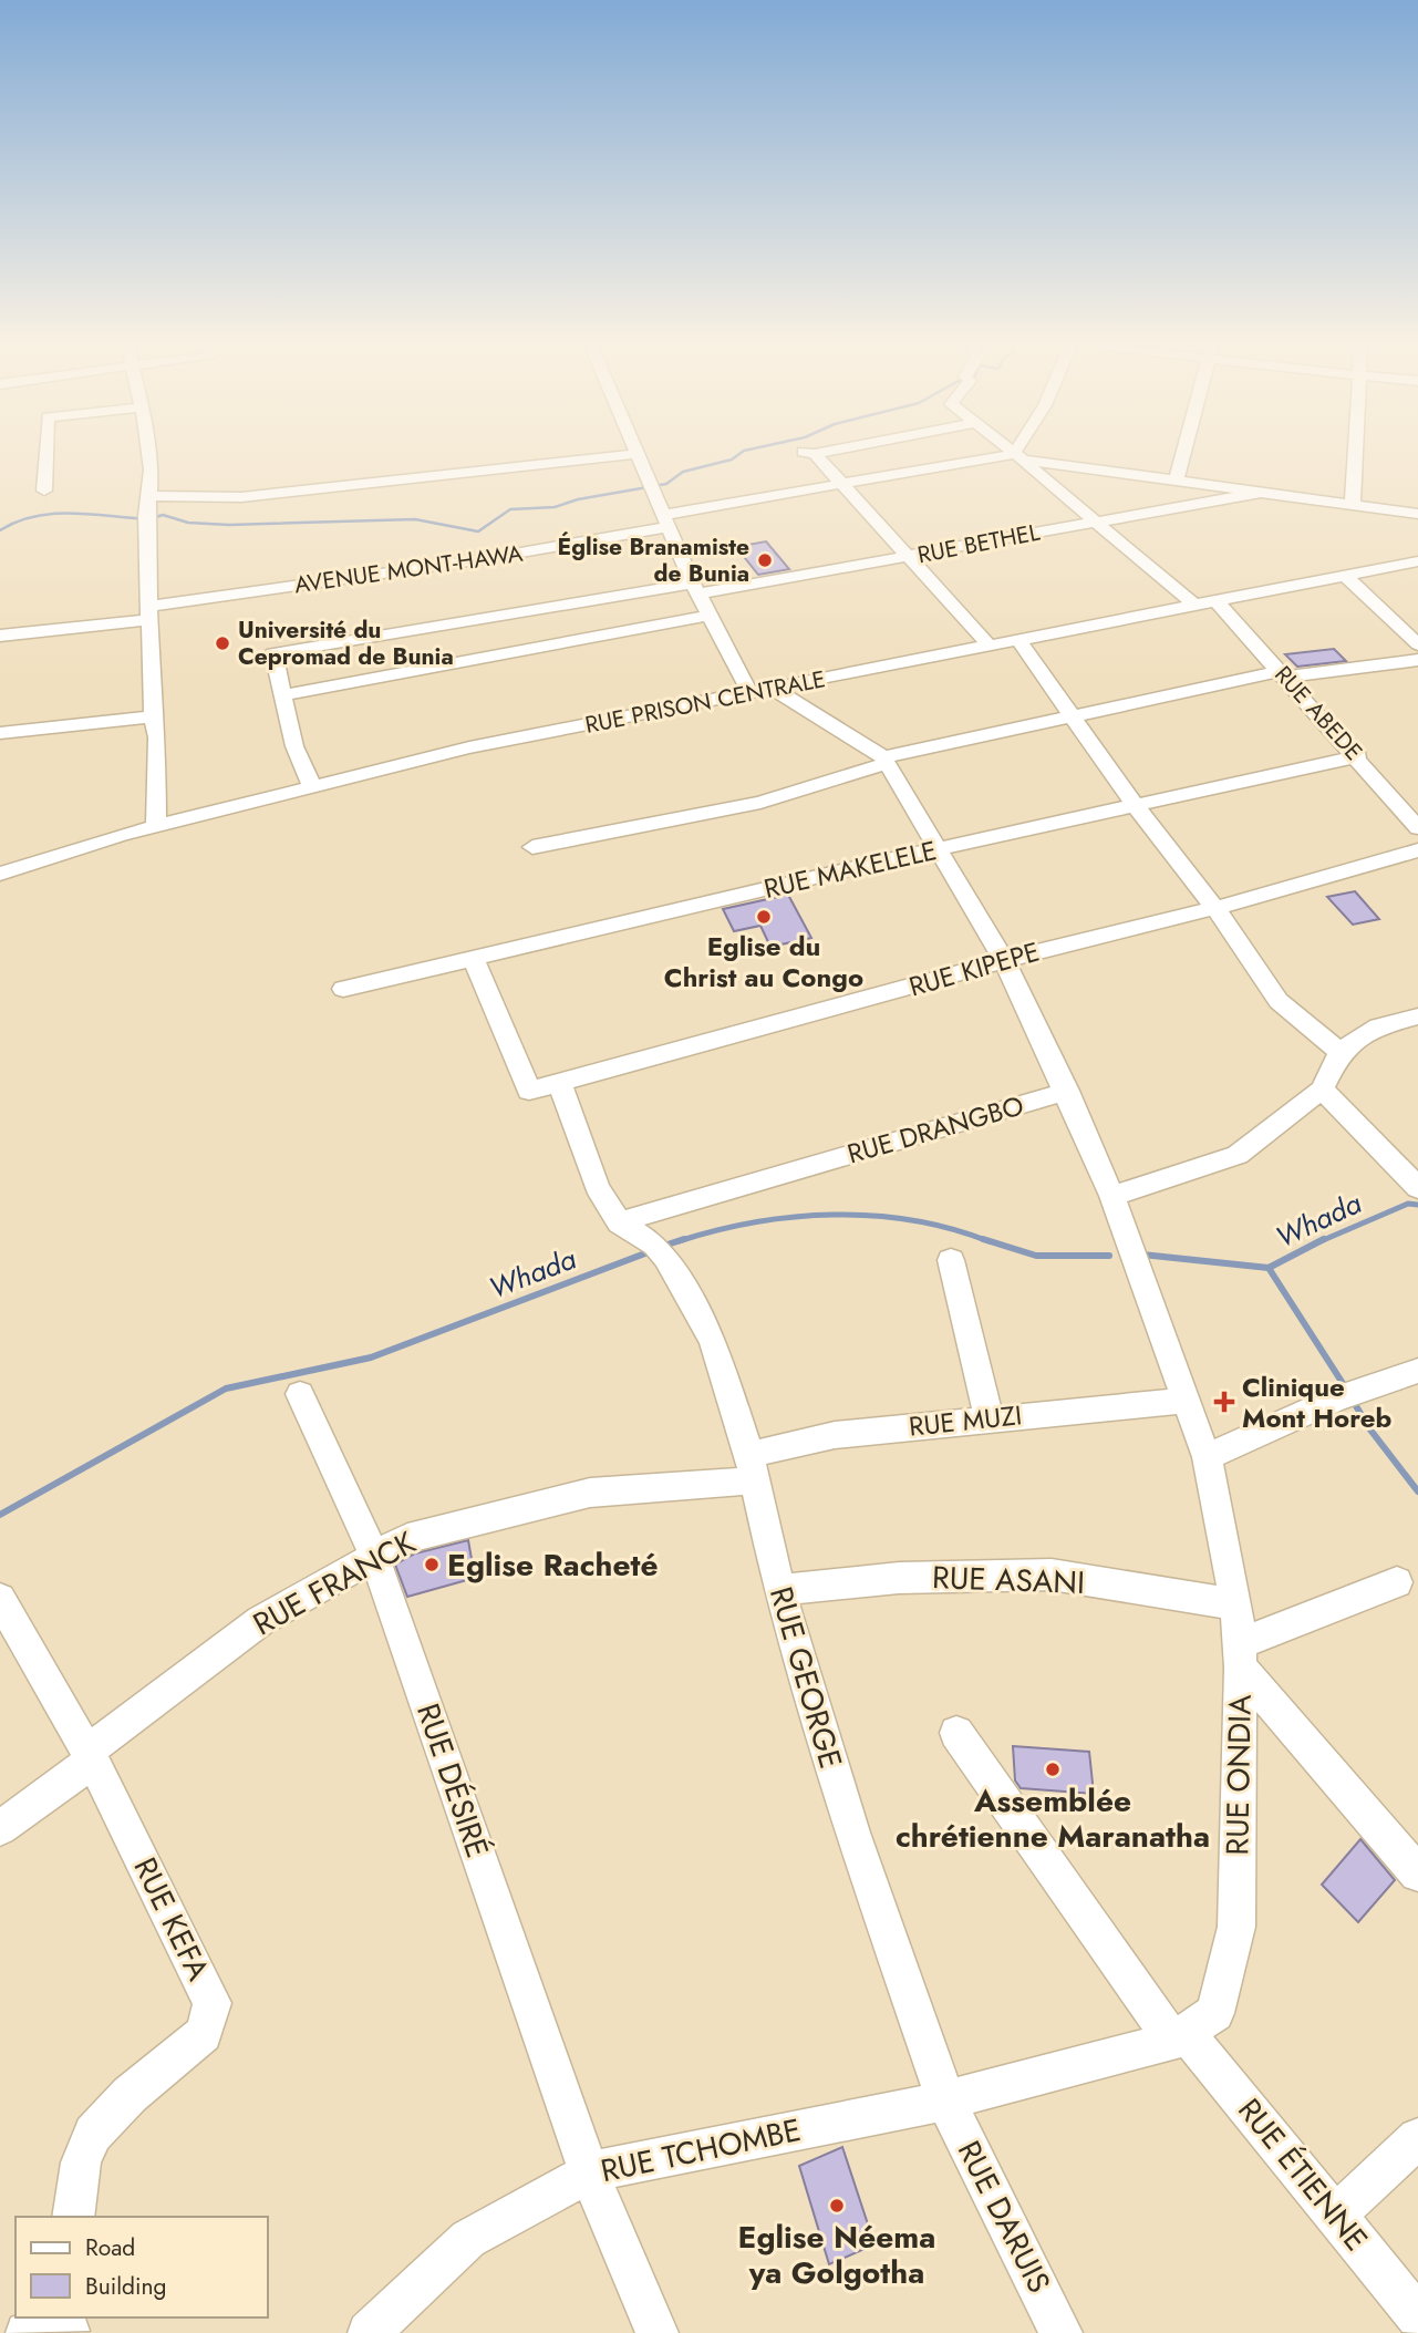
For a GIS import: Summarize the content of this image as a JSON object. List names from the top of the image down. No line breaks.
{"streets":{"street":["RUE BETHEL","AVENUE MONT-HAWA","RUE PRISON CENTRALE","RUE ABEDE","RUE MAKELELE","RUE KIPEPE","RUE DRANGBO","RUE MUZI","RUE ASANI","RUE FRANCK","RUE GEORGE","RUE ONDIA","RUE DÉSIRÉ","RUE KEFA","RUE TCHOMBE","RUE ÉTIENNE","RUE DARUIS"]},"crossings":[["RUE PRISON CENTRALE","RUE ABEDE"],["RUE ABEDE","RUE MAKELELE"],["RUE MAKELELE","RUE KIPEPE"],["RUE MAKELELE","RUE ONDIA"],["RUE KIPEPE","RUE ONDIA"],["RUE DRANGBO","RUE GEORGE"],["RUE DRANGBO","RUE ONDIA"],["RUE MUZI","RUE FRANCK"],["RUE MUZI","RUE GEORGE"],["RUE MUZI","RUE ONDIA"],["RUE ASANI","RUE GEORGE"],["RUE ASANI","RUE ONDIA"],["RUE FRANCK","RUE GEORGE"],["RUE FRANCK","RUE DÉSIRÉ"],["RUE FRANCK","RUE KEFA"],["RUE GEORGE","RUE ONDIA"],["RUE GEORGE","RUE TCHOMBE"],["RUE GEORGE","RUE DARUIS"],["RUE ONDIA","RUE TCHOMBE"],["RUE ONDIA","RUE ÉTIENNE"],["RUE ONDIA","RUE DARUIS"],["RUE DÉSIRÉ","RUE TCHOMBE"],["RUE TCHOMBE","RUE DARUIS"]],"water":["Whada"],"places":{"other":["Église Branamiste de Bunia","Université du Cepromad de Bunia","Eglise du Christ au Congo","Eglise Racheté","Assemblée chrétienne Maranatha","Eglise Néema ya Golgotha"],"health":["Clinique Mont Horeb"]},"legend":["Road","Building"]}
